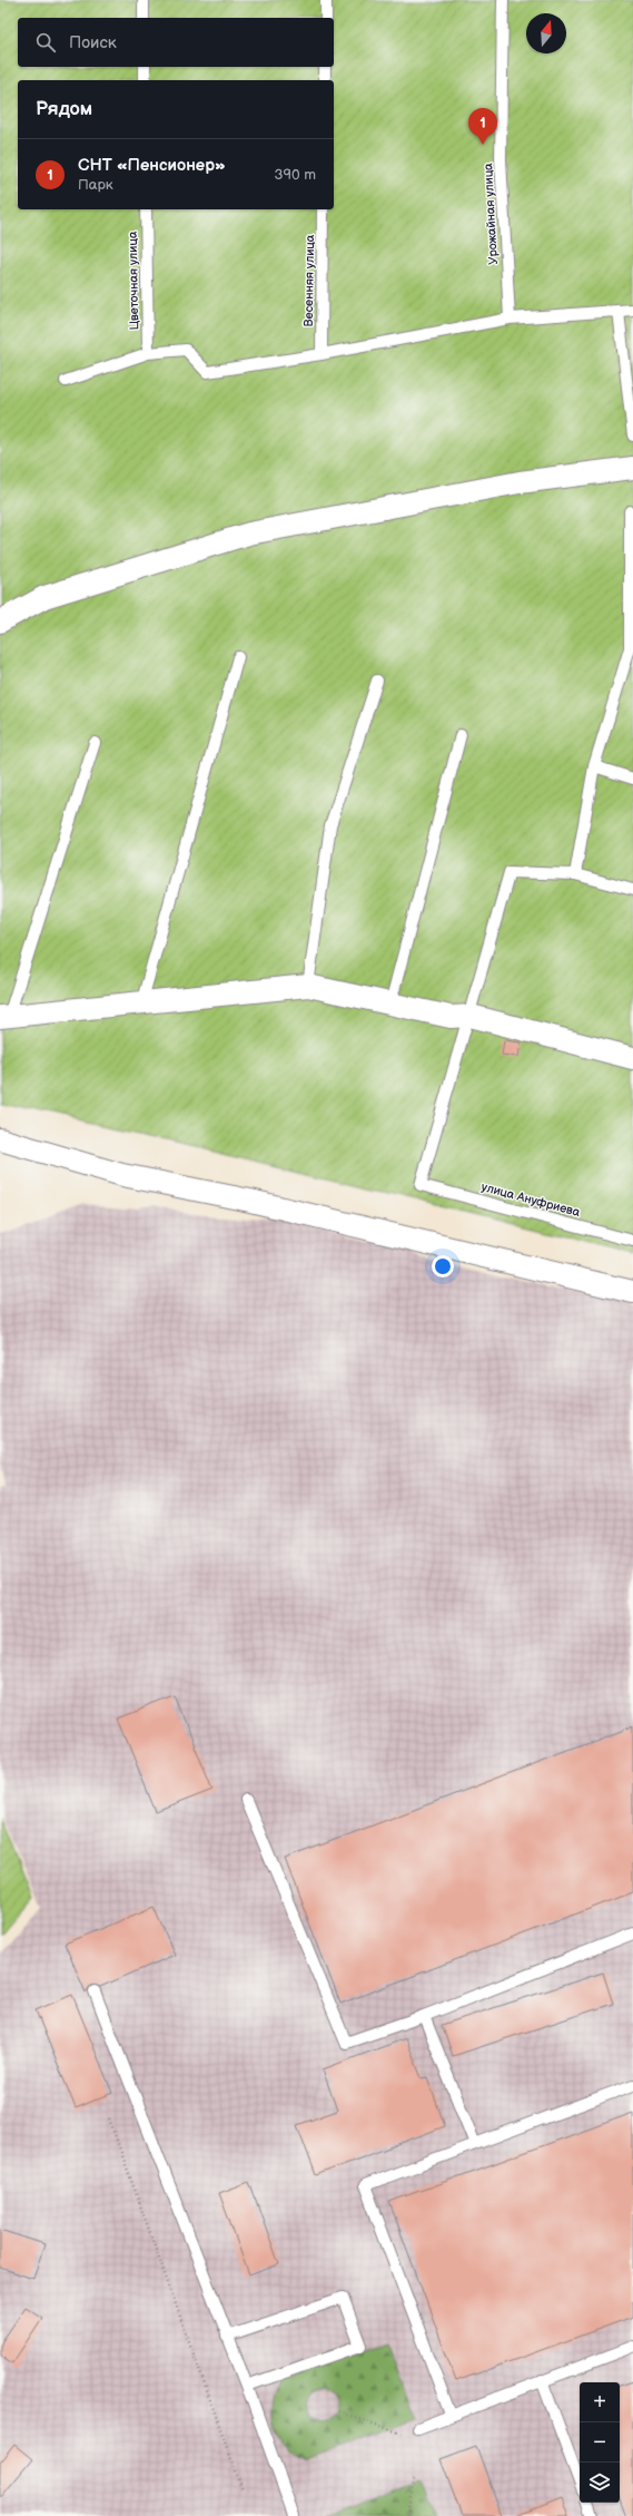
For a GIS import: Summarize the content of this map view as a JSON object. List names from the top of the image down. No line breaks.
{"streets":{"lane":["Урожайная улица","Цветочная улица","Весенняя улица","улица Ануфриева"]},"north":"top","page":{"search":"Поиск","heading":"Рядом","pins":"1","list":[{"mark":"1","name":"СНТ «Пенсионер»","note":"Парк","value":"390 m"}],"map_buttons":["+","−"]}}
